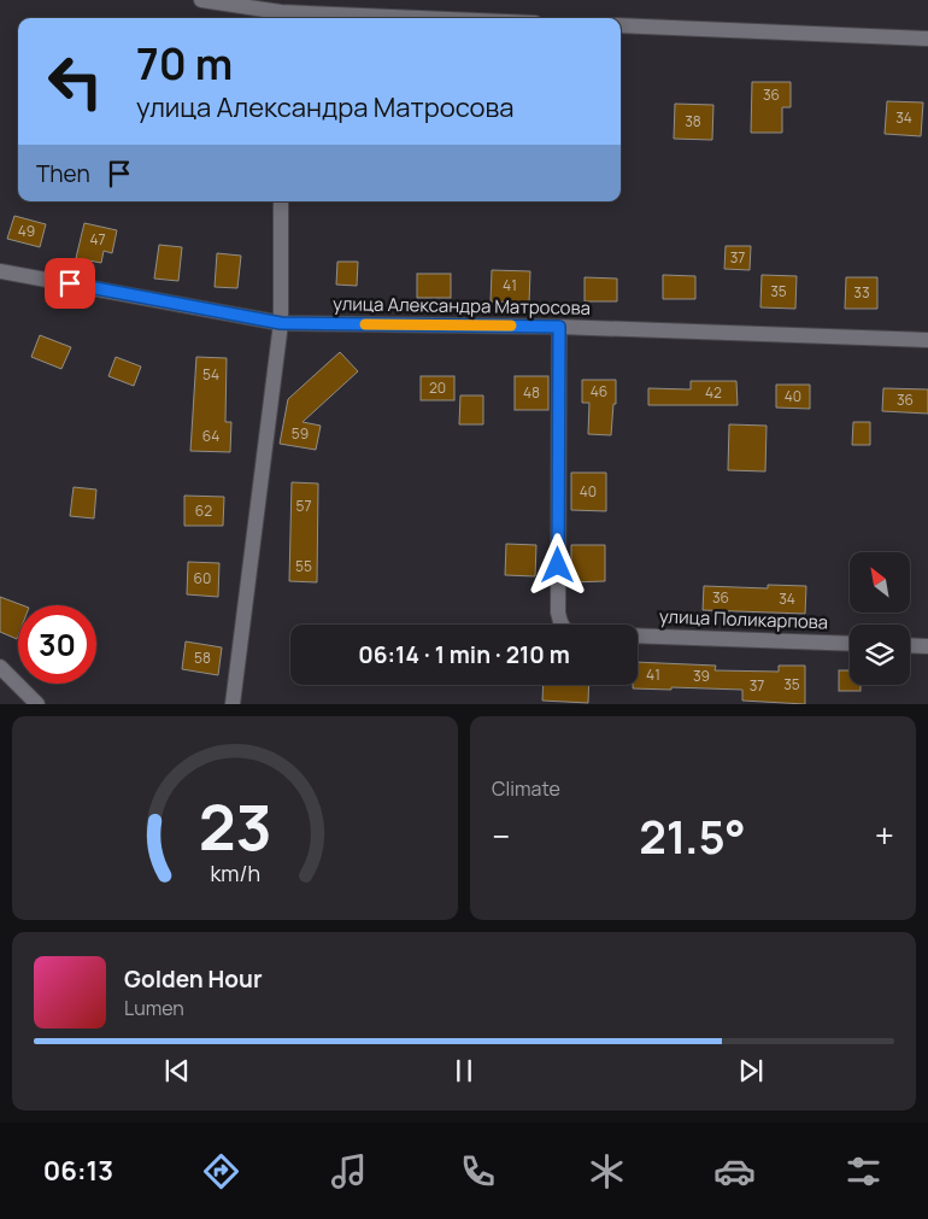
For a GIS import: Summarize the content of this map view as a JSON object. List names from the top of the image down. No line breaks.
{"streets":{"street":["улица Александра Матросова","улица Поликарпова"]},"house_numbers":["36","34","38","49","47","37","41","35","33","54","20","46","48","42","40","36","59","64","40","57","62","55","60","36","34","58","41","39","35","37"],"north":"top left","page":{"turn":["70 m","улица Александра Матросова"],"then":"Then","limit":"30","trip":"06:14 · 1 min · 210 m","tile":"Climate","heat":["−","21.5°","+"],"song":["Golden Hour","Lumen"],"tabs":"06:13","gauge":["23","km/h"]}}
